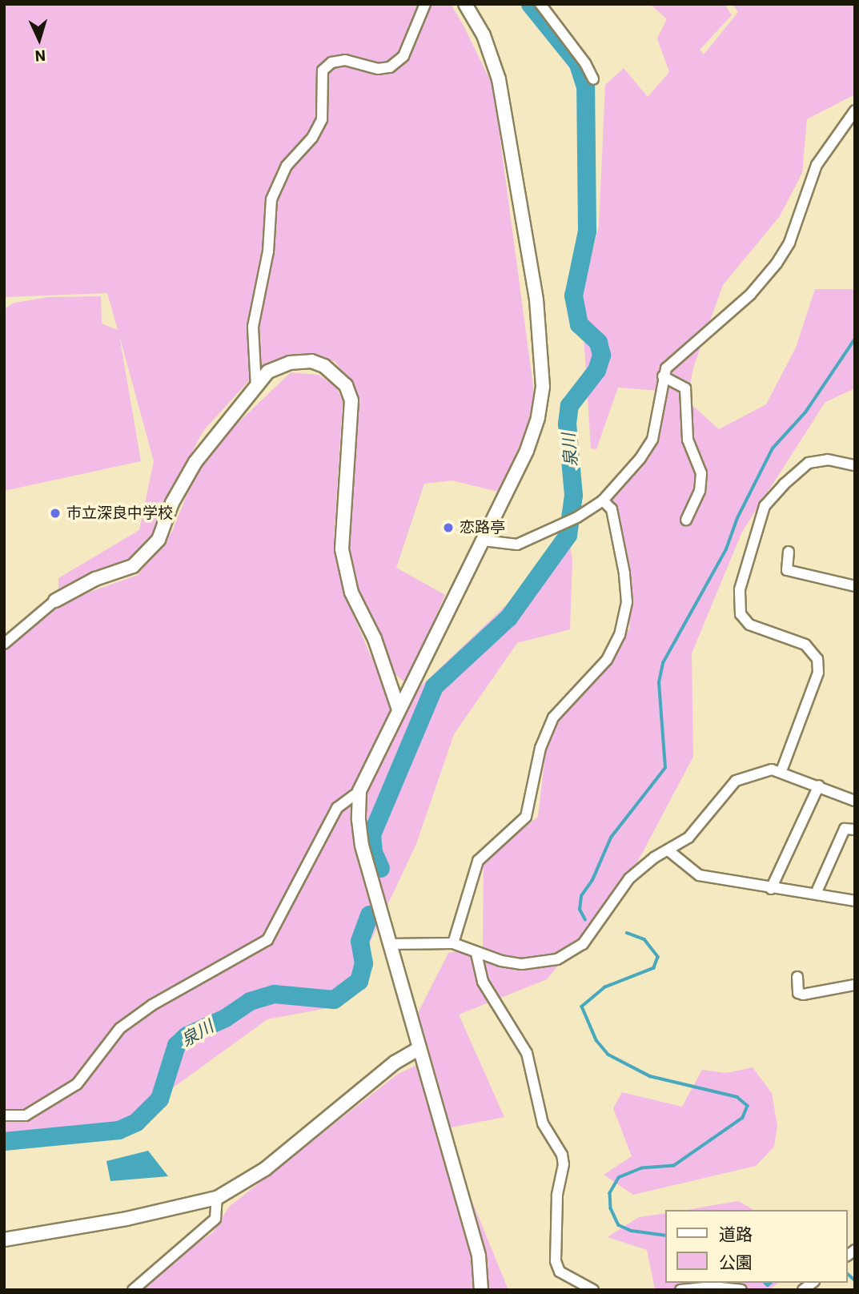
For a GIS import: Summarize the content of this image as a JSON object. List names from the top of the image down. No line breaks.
{"water":["泉川"],"places":["市立深良中学校","恋路亭"],"legend":["道路","公園"],"north":"bottom"}
